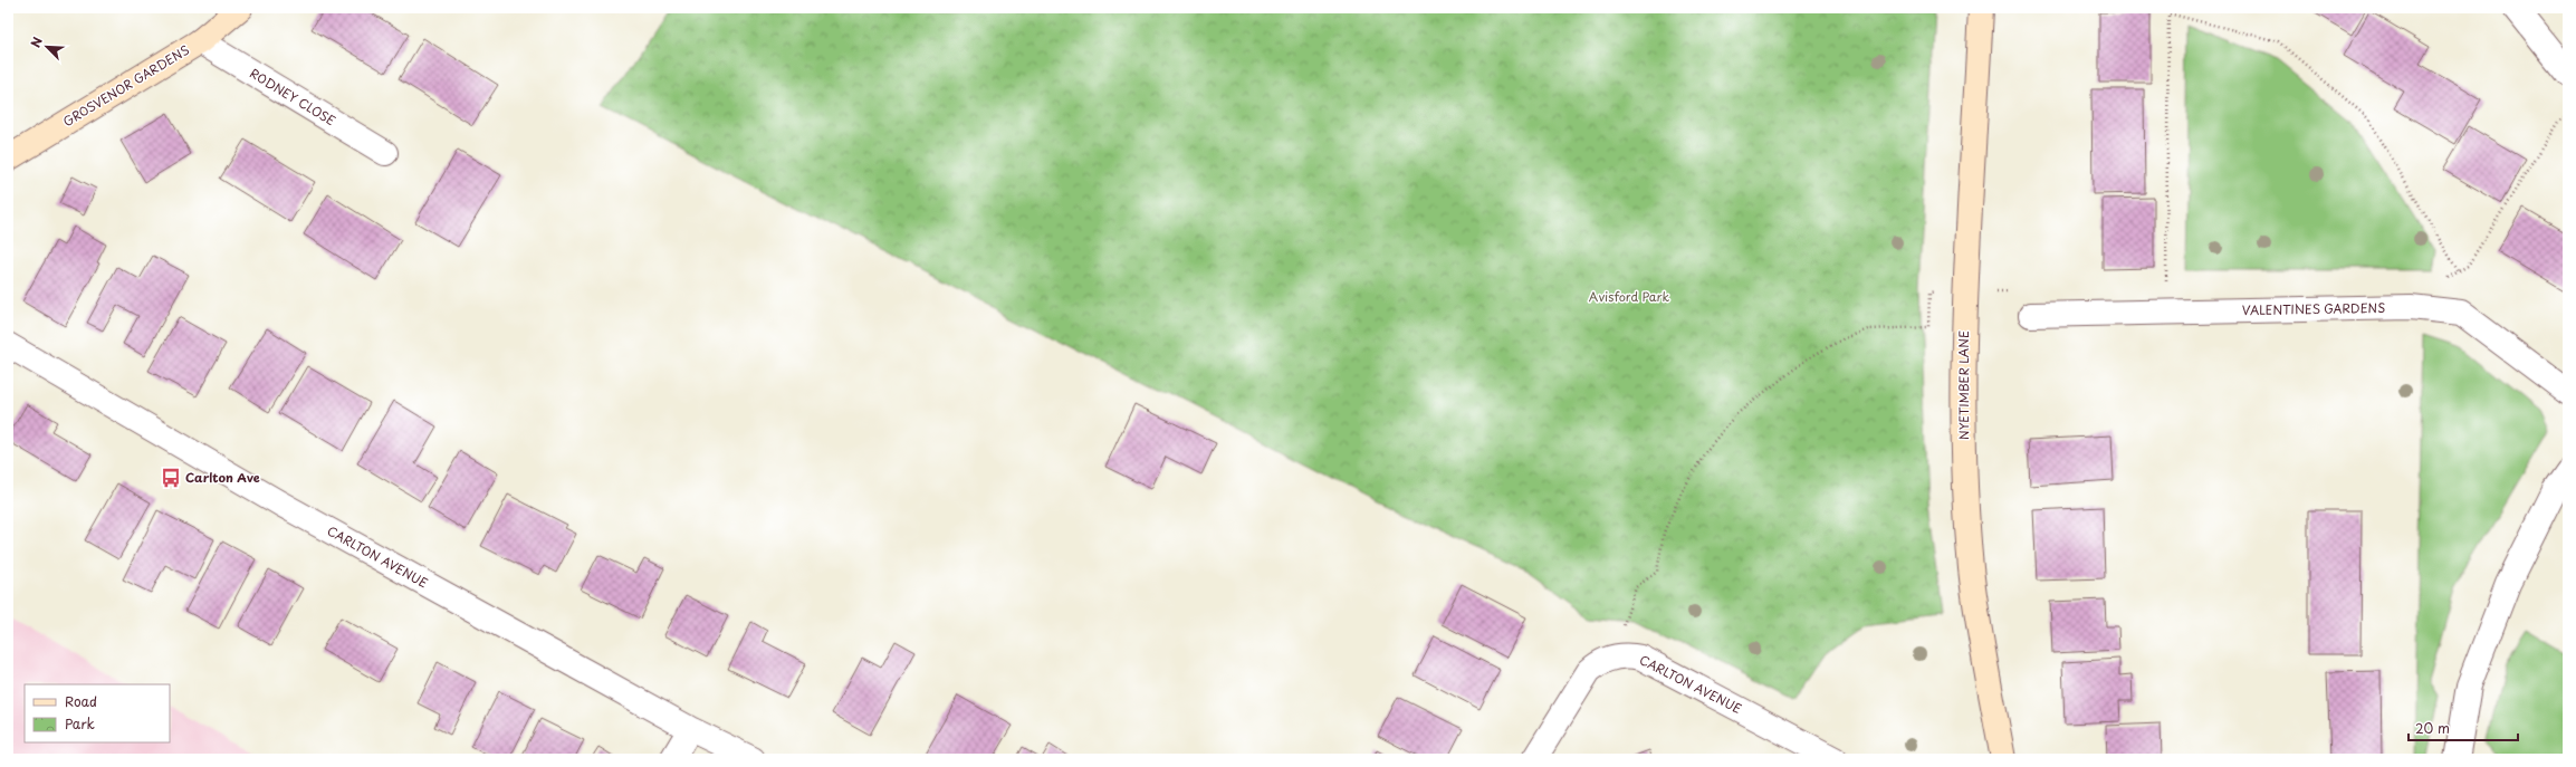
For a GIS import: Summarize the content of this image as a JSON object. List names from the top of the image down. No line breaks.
{"streets":{"street":["GROSVENOR GARDENS","RODNEY CLOSE","VALENTINES GARDENS","NYETIMBER LANE","CARLTON AVENUE"]},"crossings":[["GROSVENOR GARDENS","RODNEY CLOSE"]],"parks":["Avisford Park"],"places":{"bus stop":["Carlton Ave"]},"legend":["Road","Park"],"scale_bar":"20 m","north":"top left"}
